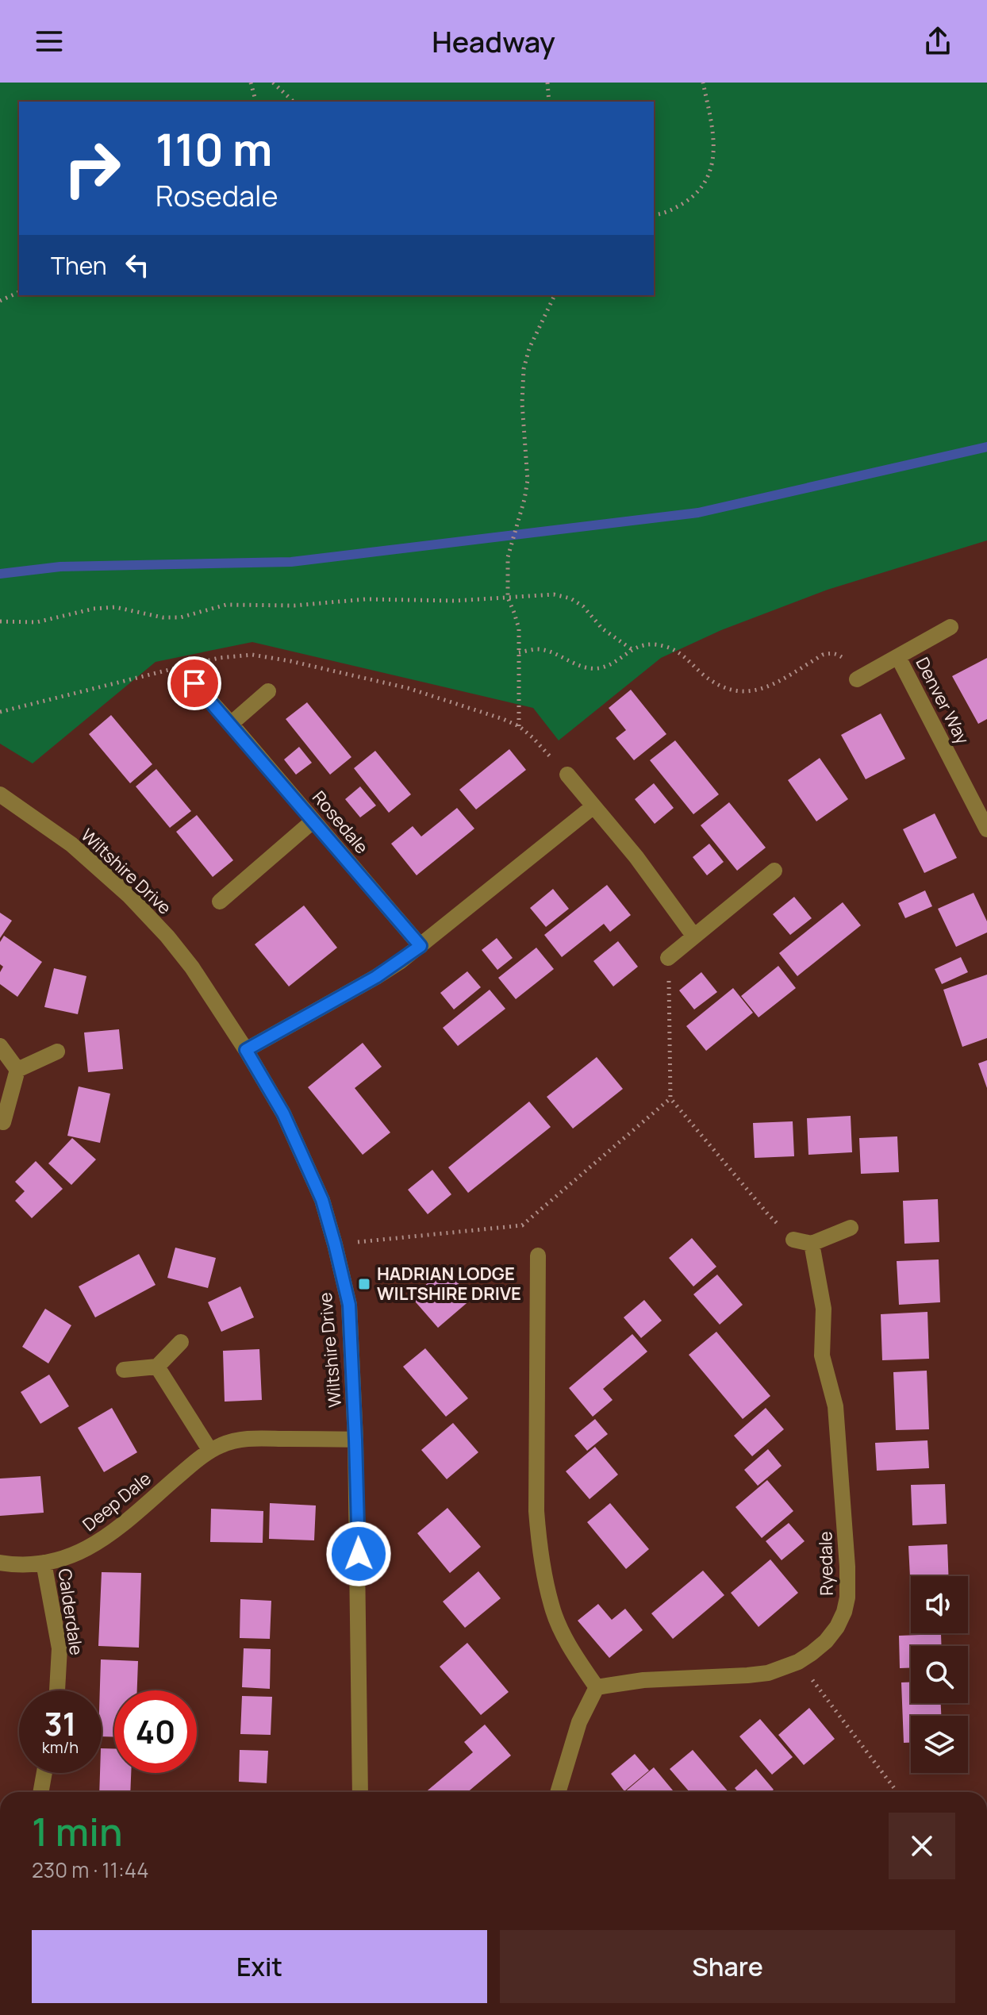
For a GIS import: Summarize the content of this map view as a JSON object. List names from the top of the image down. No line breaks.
{"streets":{"street":["Denver Way","Rosedale","Wiltshire Drive","Deep Dale","Ryedale","Calderdale"]},"crossings":[["Wiltshire Drive","Deep Dale"],["Deep Dale","Calderdale"]],"places":{"transit":["HADRIAN LODGE WILTSHIRE DRIVE"]},"page":{"header":"Headway","turn":["110 m","Rosedale"],"then":"Then","speed":"31 km/h","limit":"40","heading":["1 min","230 m · 11:44"],"buttons":["Exit","Share"]}}
